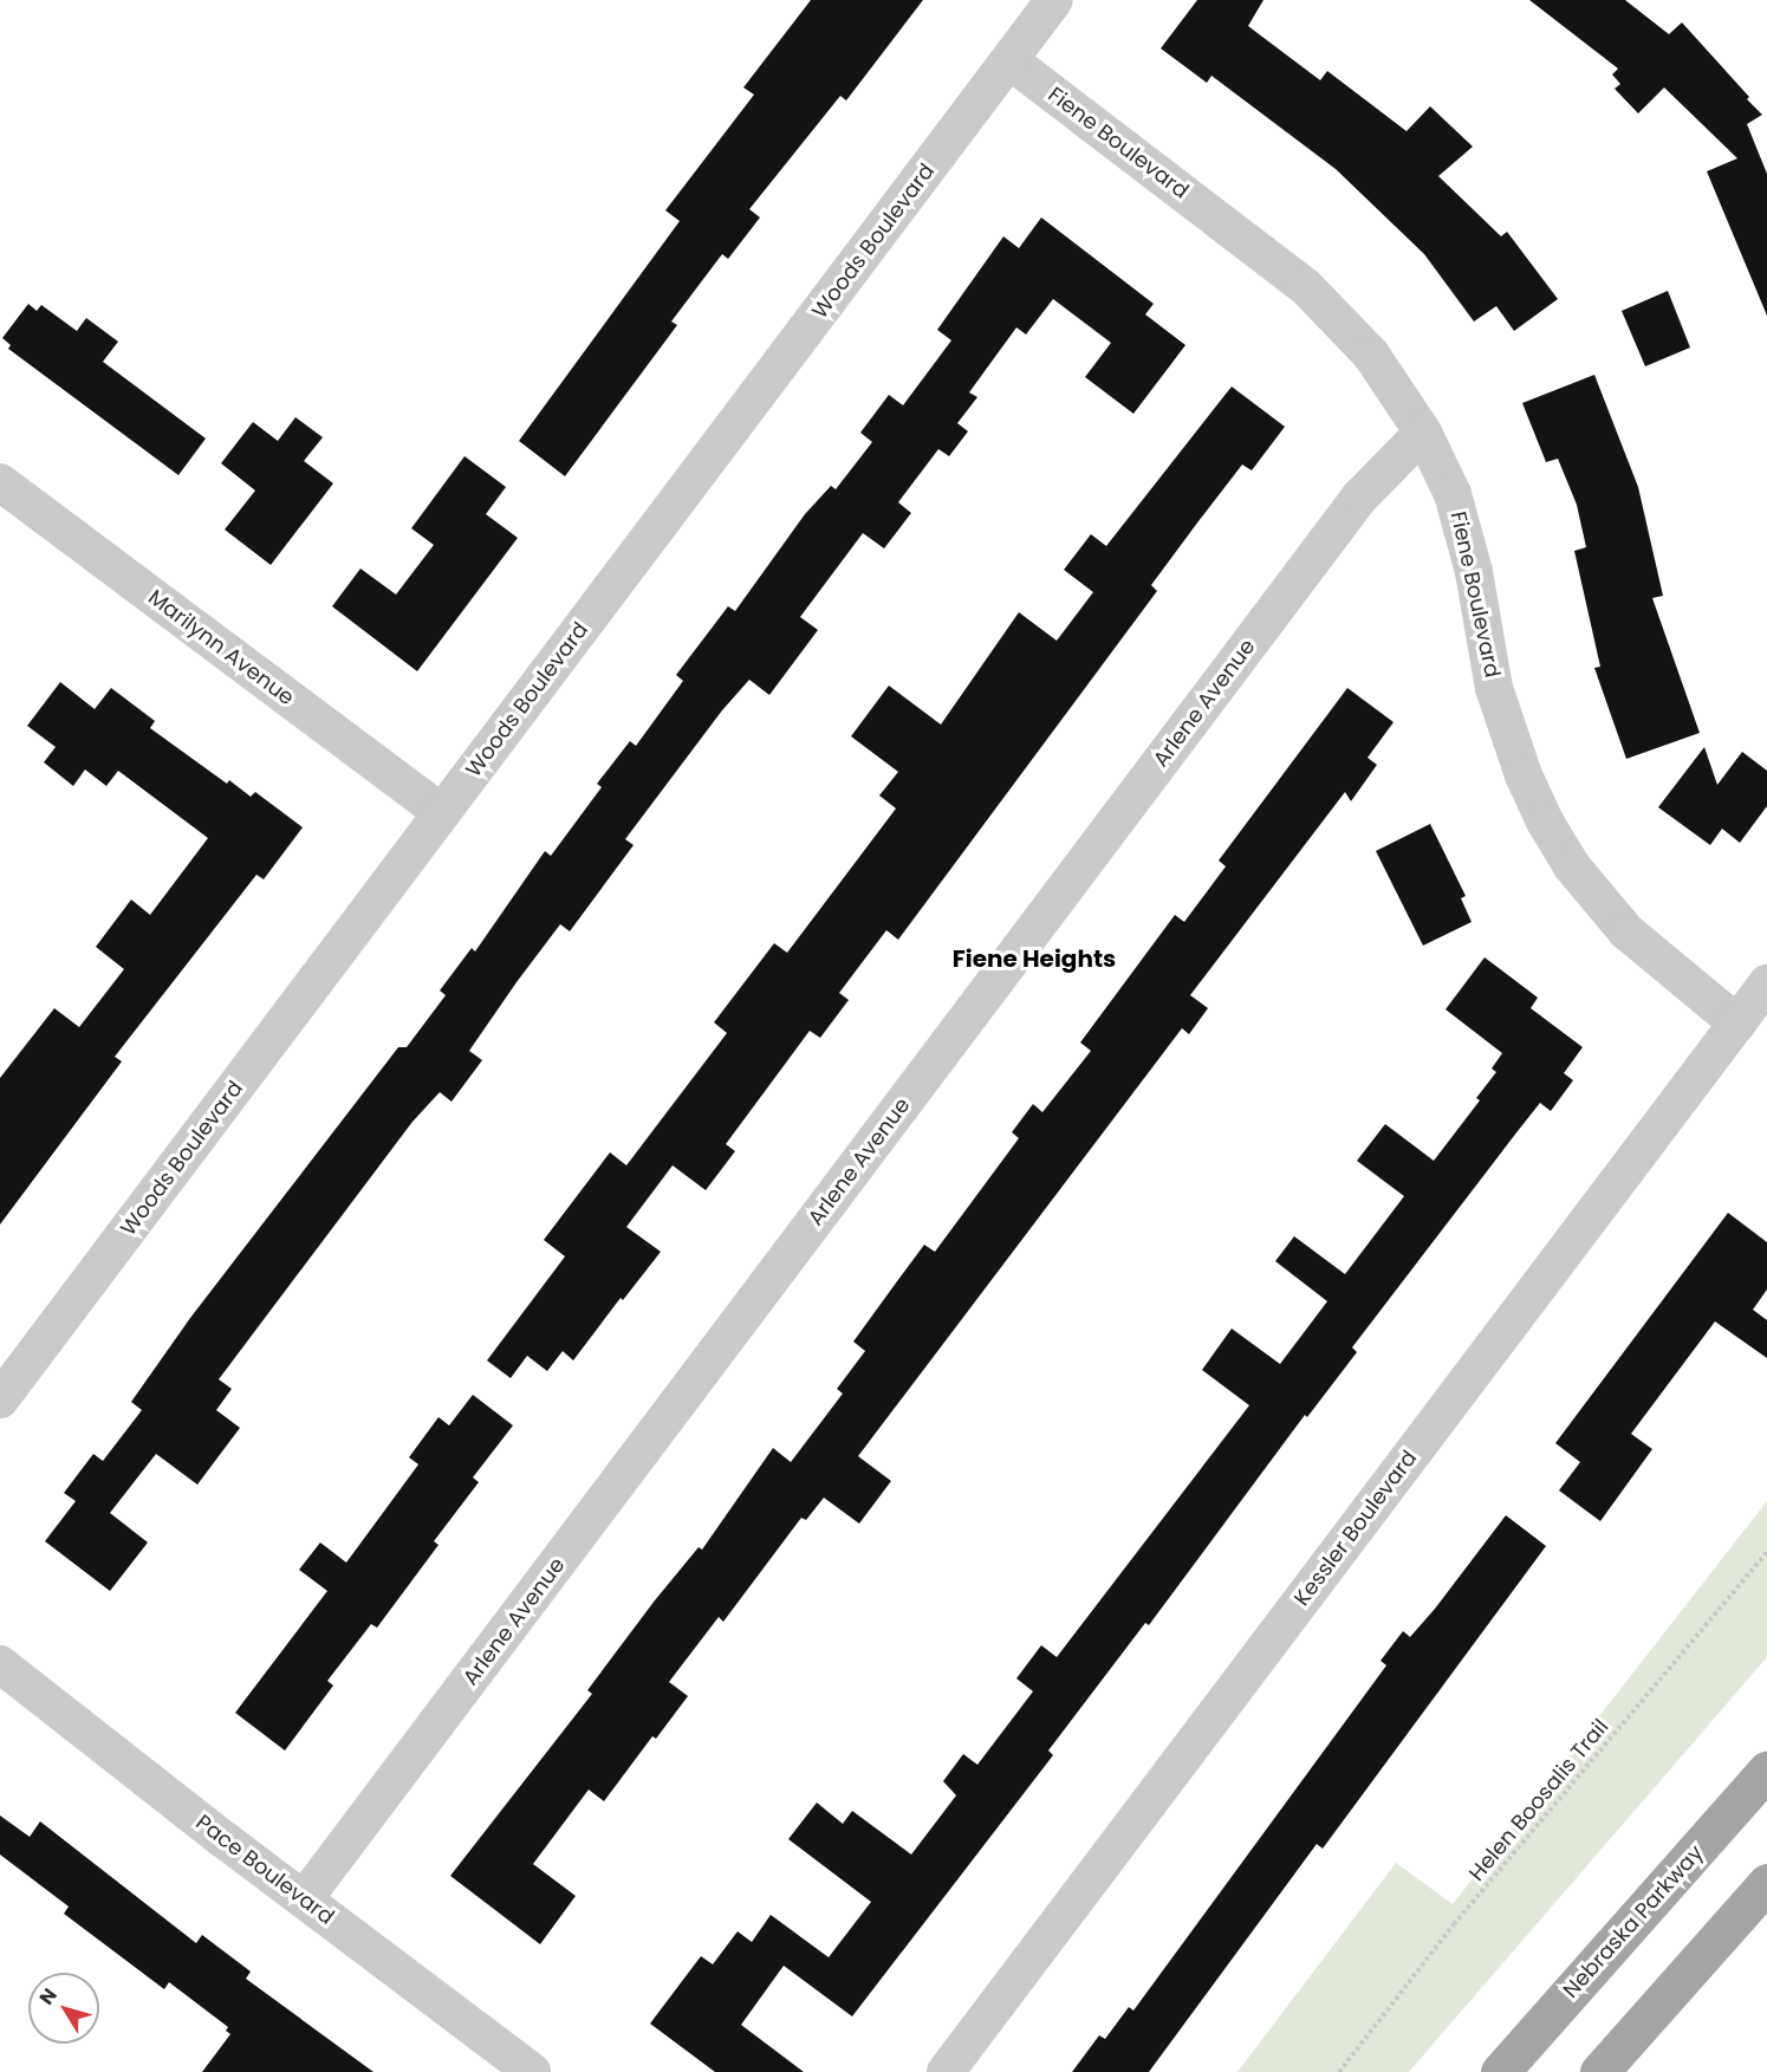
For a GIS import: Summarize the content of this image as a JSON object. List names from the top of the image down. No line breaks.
{"streets":{"main road":["Nebraska Parkway"],"street":["Fiene Boulevard","Woods Boulevard","Marilynn Avenue","Arlene Avenue","Kessler Boulevard","Pace Boulevard"],"path":["Helen Boosalis Trail"]},"crossings":[["Fiene Boulevard","Woods Boulevard"],["Fiene Boulevard","Arlene Avenue"],["Fiene Boulevard","Kessler Boulevard"],["Woods Boulevard","Marilynn Avenue"],["Arlene Avenue","Pace Boulevard"]],"districts":["Fiene Heights"],"north":"top left"}
